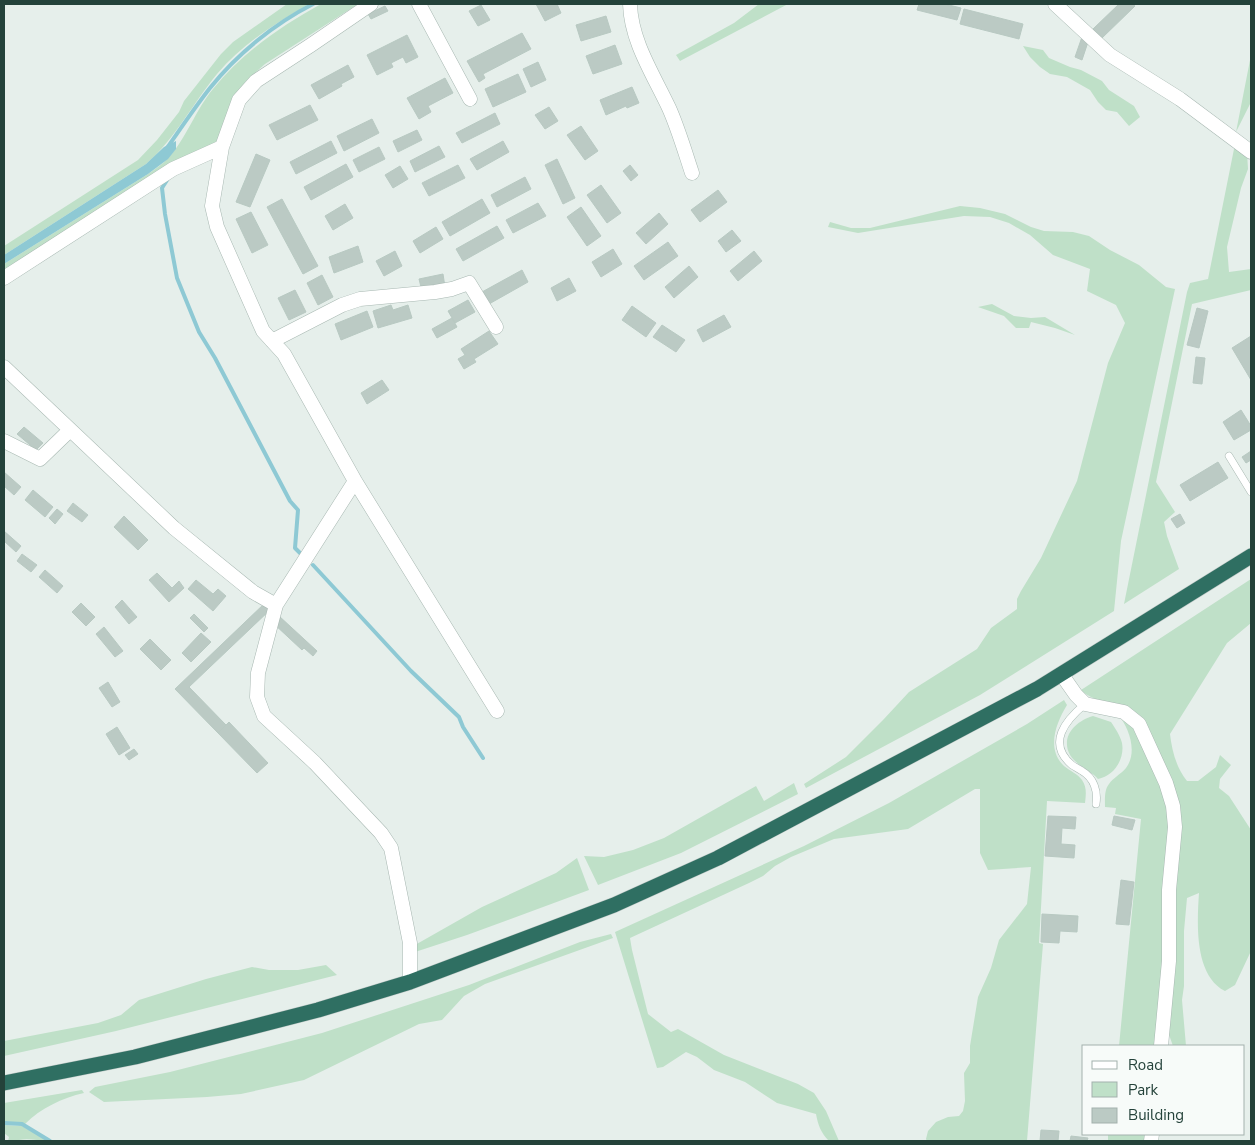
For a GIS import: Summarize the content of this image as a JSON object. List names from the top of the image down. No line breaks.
{"legend":["Road","Park","Building"]}
